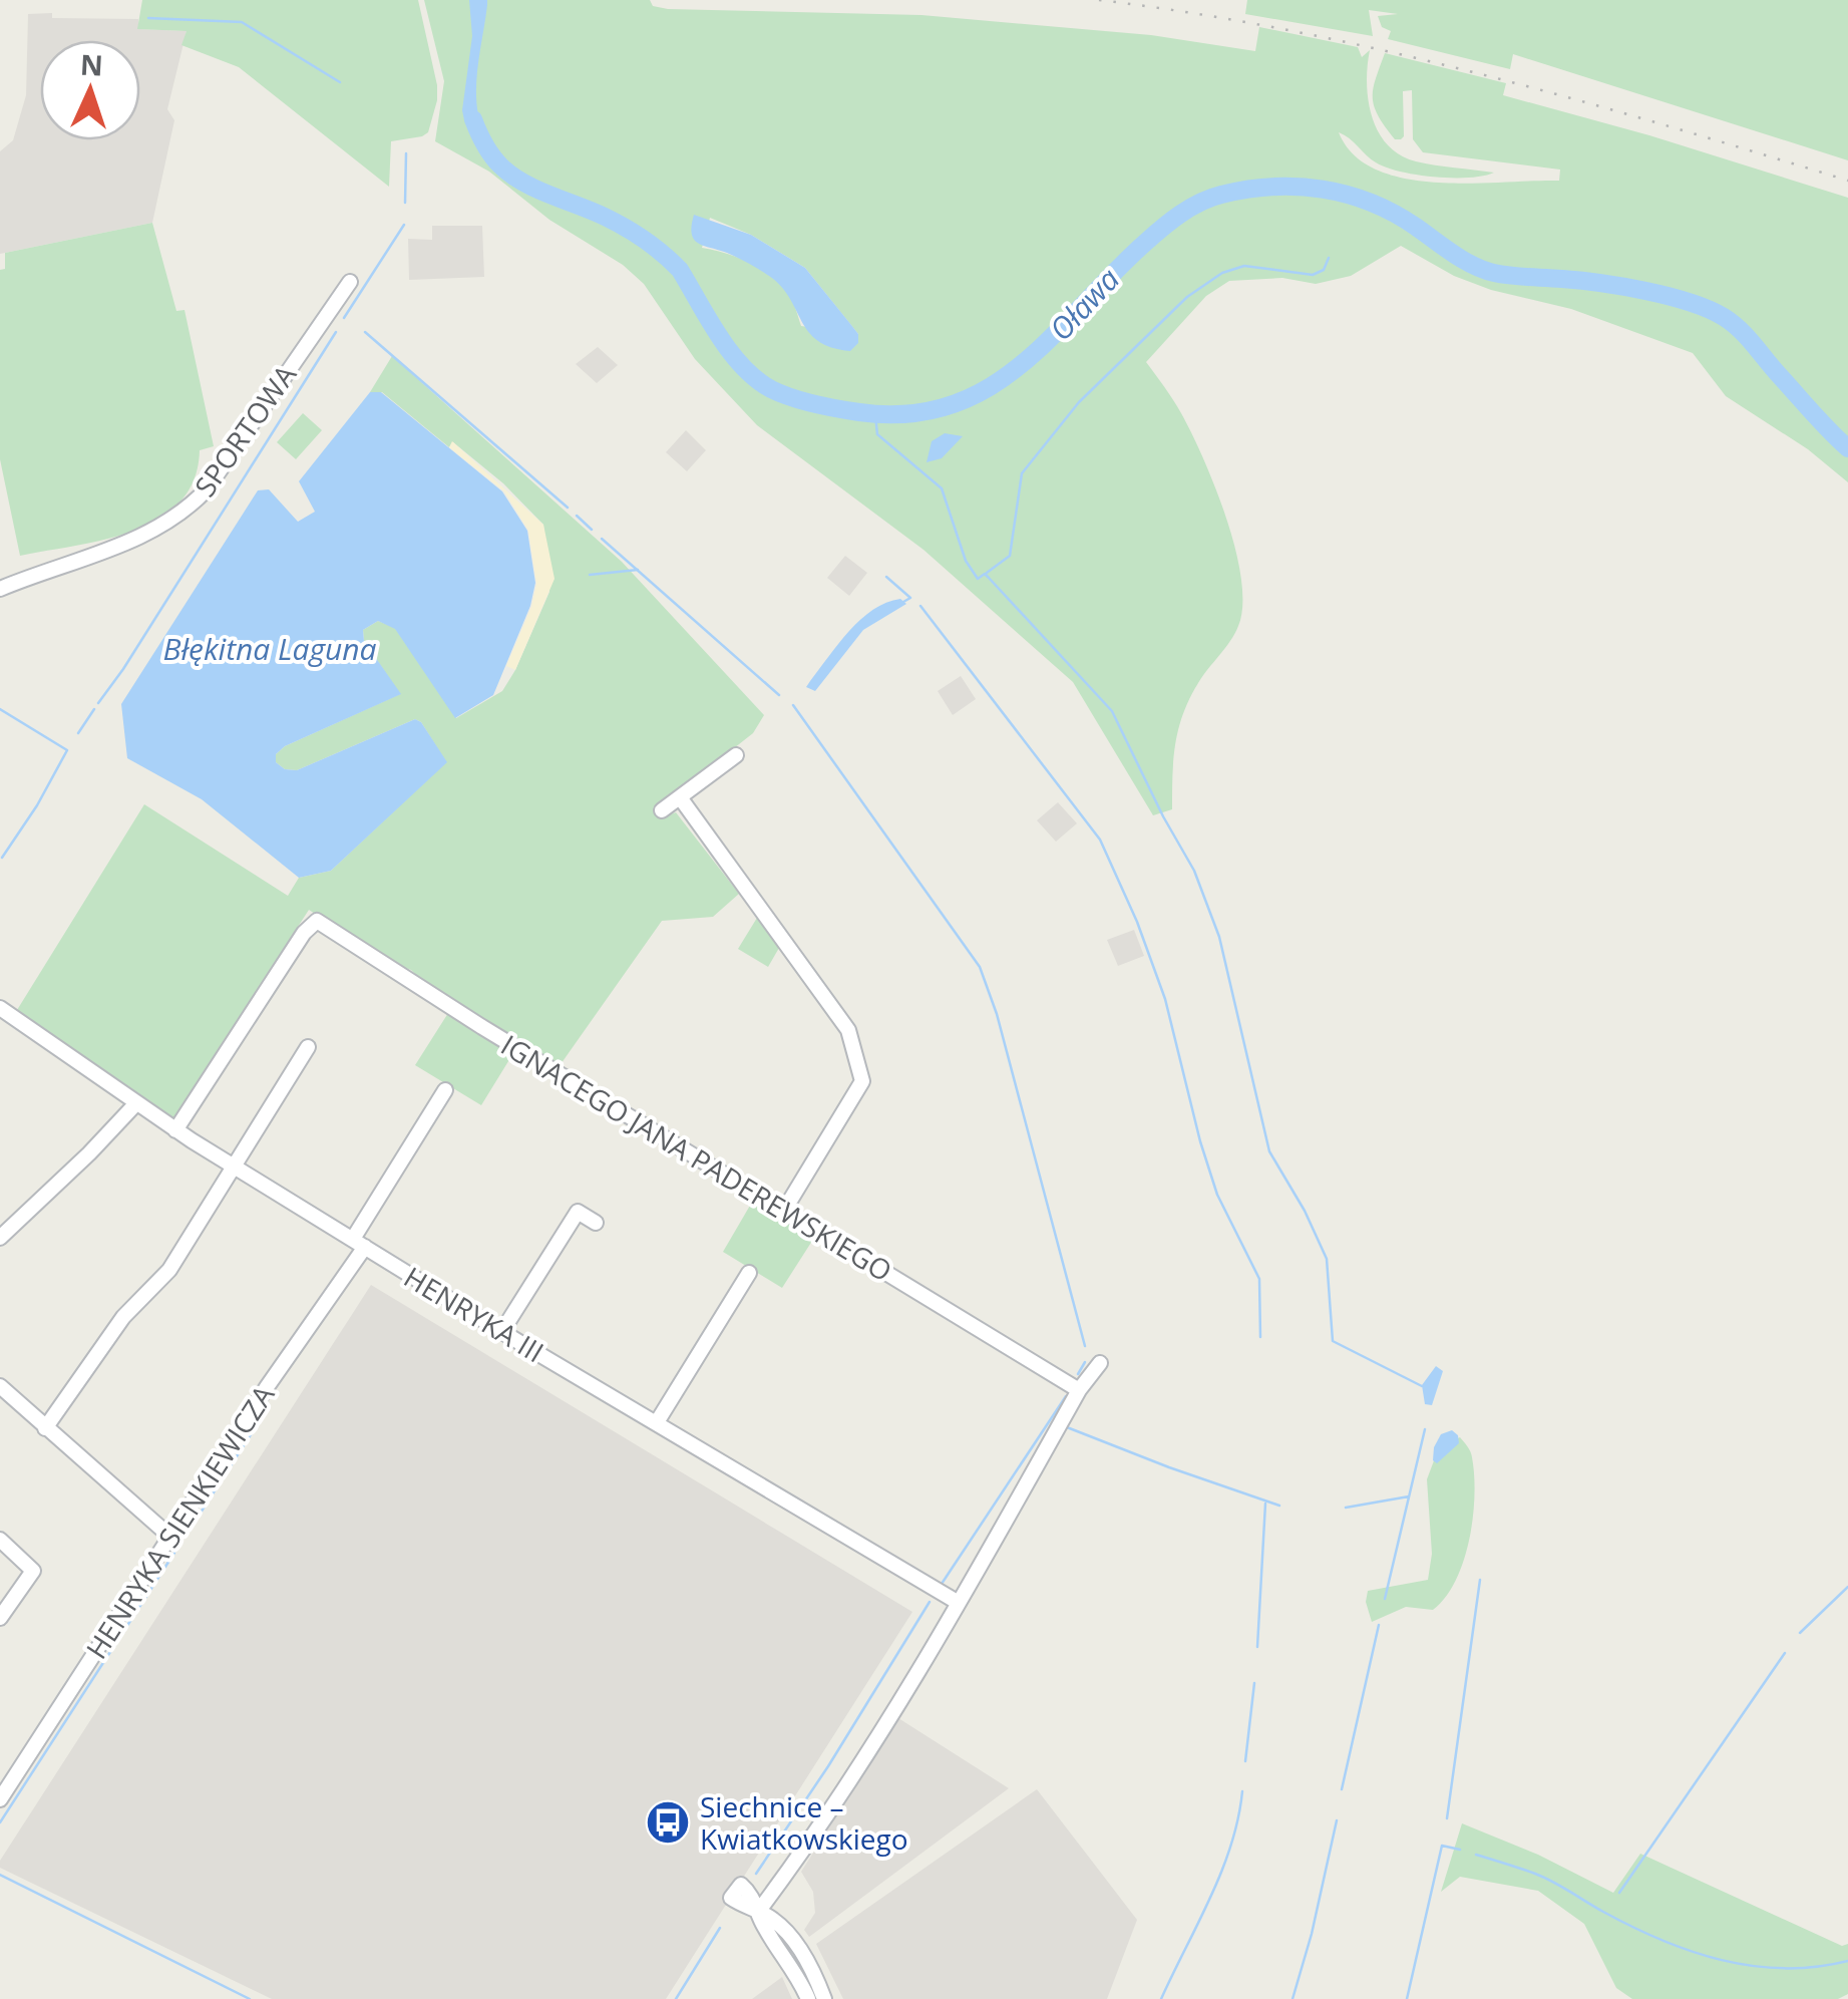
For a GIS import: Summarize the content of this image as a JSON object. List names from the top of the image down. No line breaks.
{"streets":{"street":["SPORTOWA","IGNACEGO JANA PADEREWSKIEGO","HENRYKA III","HENRYKA SIENKIEWICZA"]},"crossings":[["IGNACEGO JANA PADEREWSKIEGO","HENRYKA III"],["HENRYKA III","HENRYKA SIENKIEWICZA"]],"water":["Oława","Błękitna Laguna"],"places":{"bus stop":["Siechnice – Kwiatkowskiego"]},"north":"top"}
